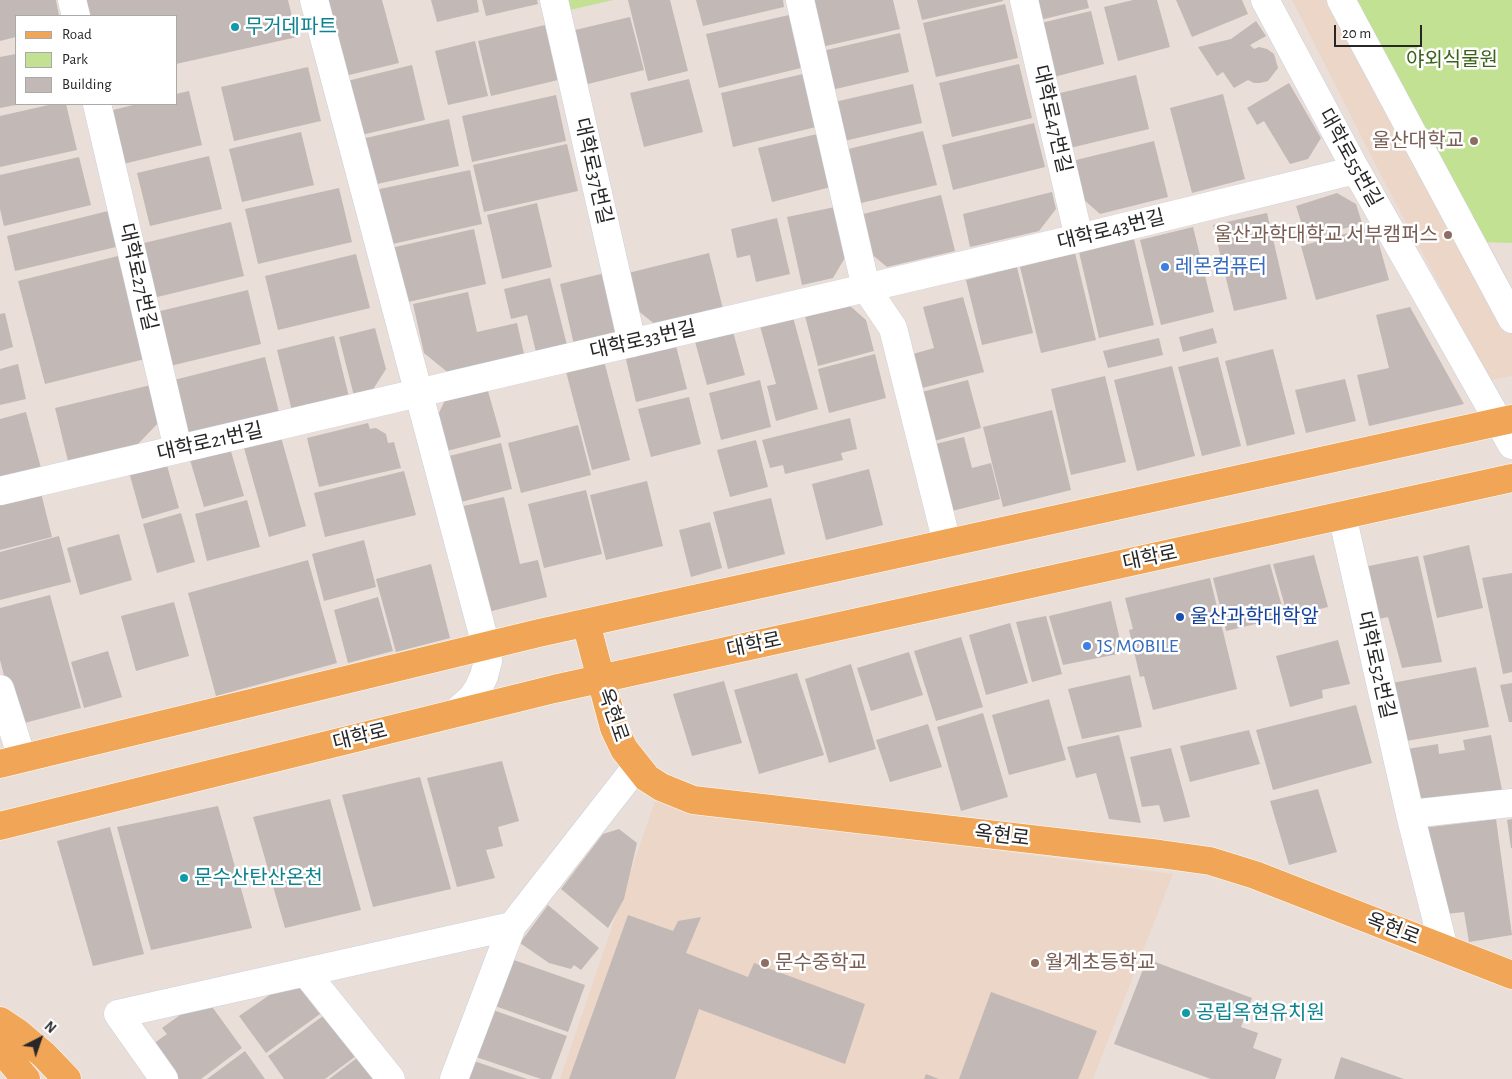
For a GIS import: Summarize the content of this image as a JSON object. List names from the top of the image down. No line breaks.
{"streets":{"main road":["대학로","옥현로"],"street":["대학로47번길","대학로55번길","대학로37번길","대학로43번길","대학로27번길","대학로33번길","대학로21번길","대학로52번길"]},"crossings":[["대학로47번길","대학로43번길"],["대학로55번길","대학로43번길"],["대학로37번길","대학로33번길"],["대학로43번길","대학로33번길"],["대학로27번길","대학로21번길"],["대학로33번길","대학로21번길"],["대학로","대학로52번길"],["대학로","옥현로"],["대학로52번길","옥현로"]],"parks":["야외식물원"],"places":["무거데파트","울산대학교","울산과학대학교 서부캠퍼스","레몬컴퓨터","울산과학대학앞","JS MOBILE","문수산탄산온천","문수중학교","월계초등학교","공립옥현유치원"],"legend":["Road","Park","Building"],"scale_bar":"20 m","north":"top right"}
